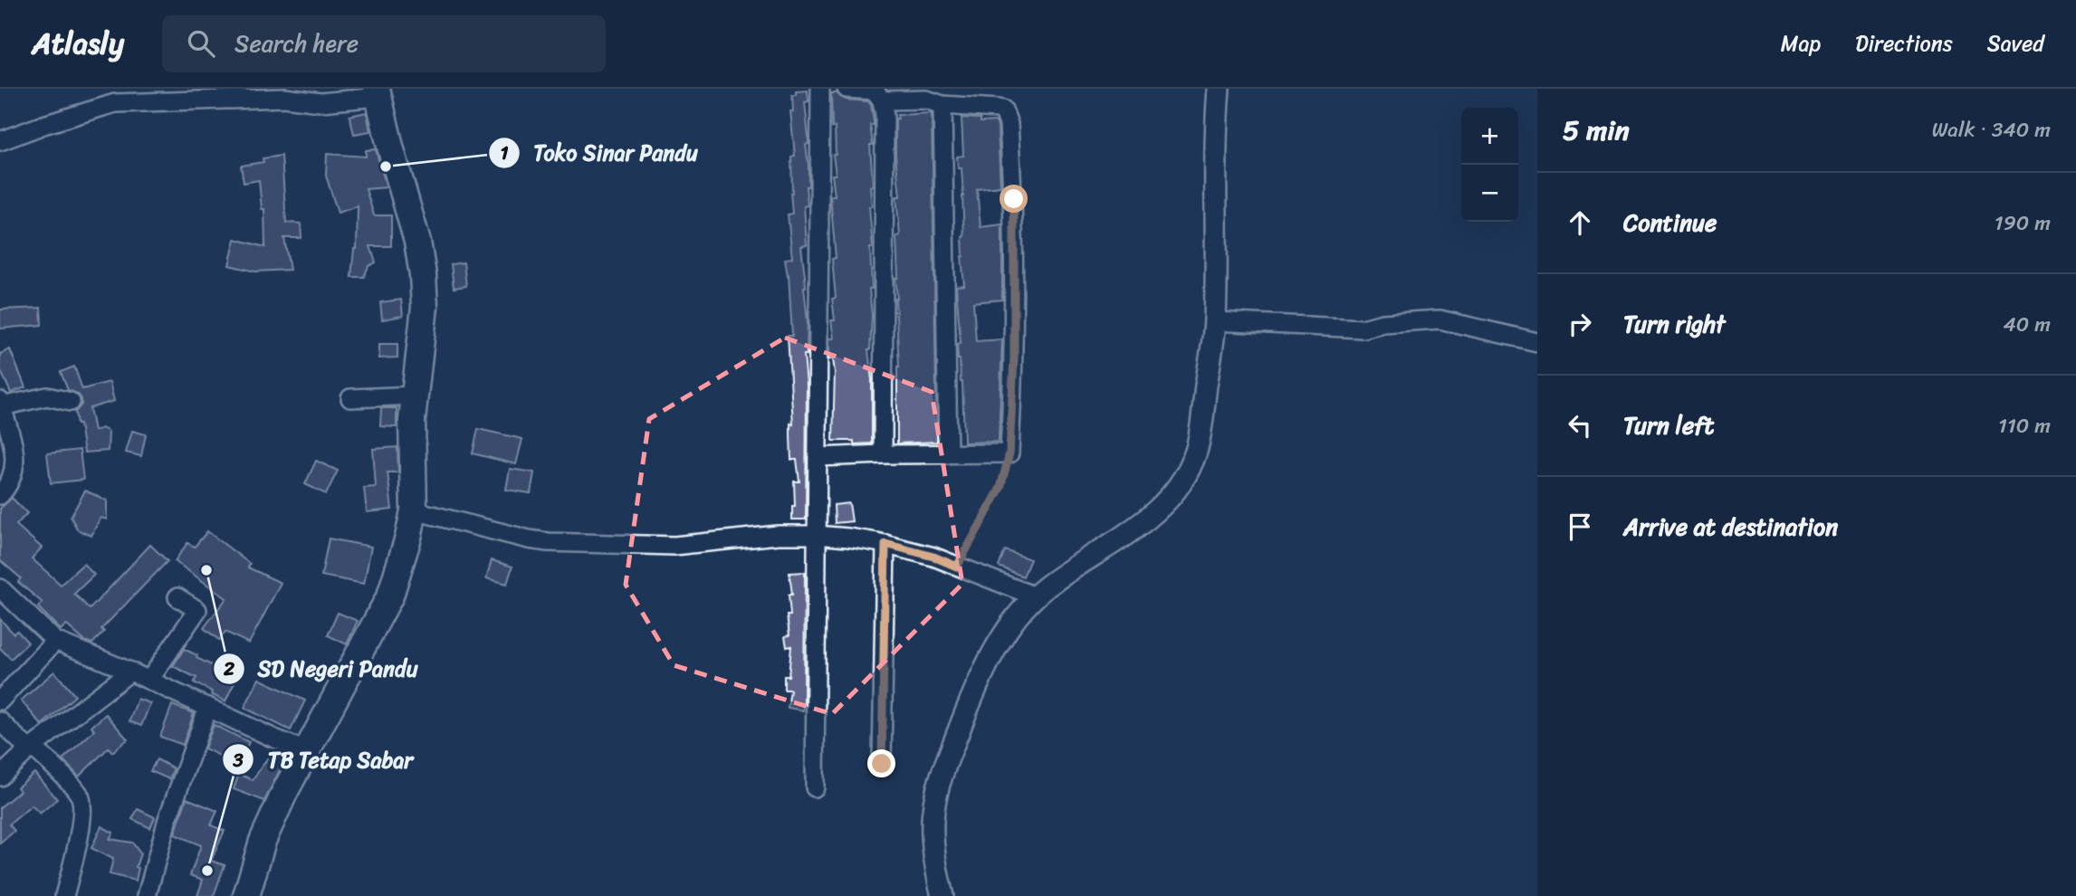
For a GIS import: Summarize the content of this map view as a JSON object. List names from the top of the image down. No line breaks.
{"places":["Toko Sinar Pandu","SD Negeri Pandu","TB Tetap Sabar"],"page":{"header":"Atlasly","search":"Search here","nav":["Map","Directions","Saved"],"heading":["5 min","Walk · 340 m"],"map_buttons":["+","−"],"list":[["Continue","190 m"],["Turn right","40 m"],["Turn left","110 m"],"Arrive at destination"]}}
